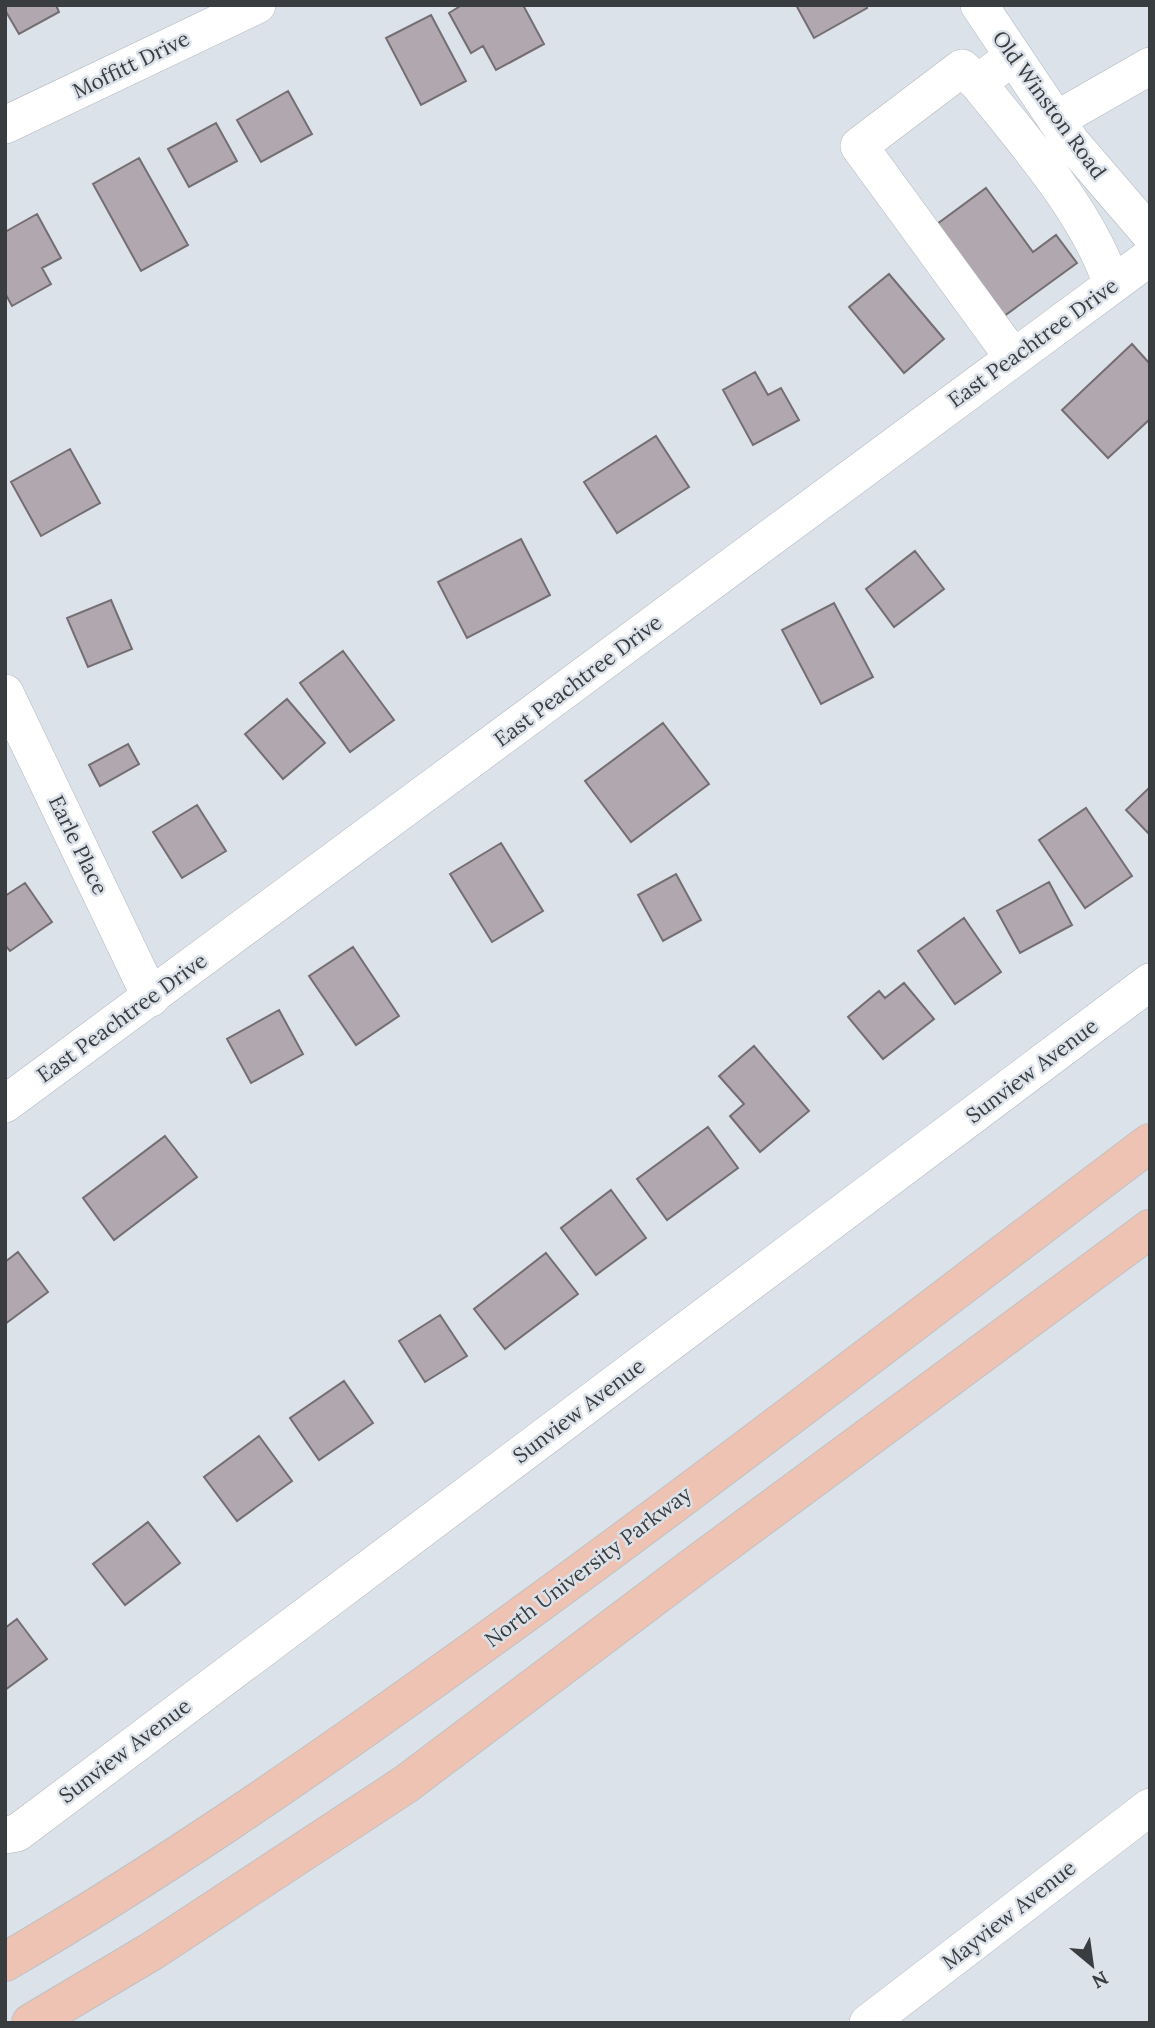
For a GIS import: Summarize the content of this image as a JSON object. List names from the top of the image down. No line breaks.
{"streets":{"main road":["North University Parkway"],"street":["Moffitt Drive","Old Winston Road","East Peachtree Drive","Earle Place","Sunview Avenue","Mayview Avenue"]},"crossings":[["East Peachtree Drive","Earle Place"]],"north":"bottom right"}
